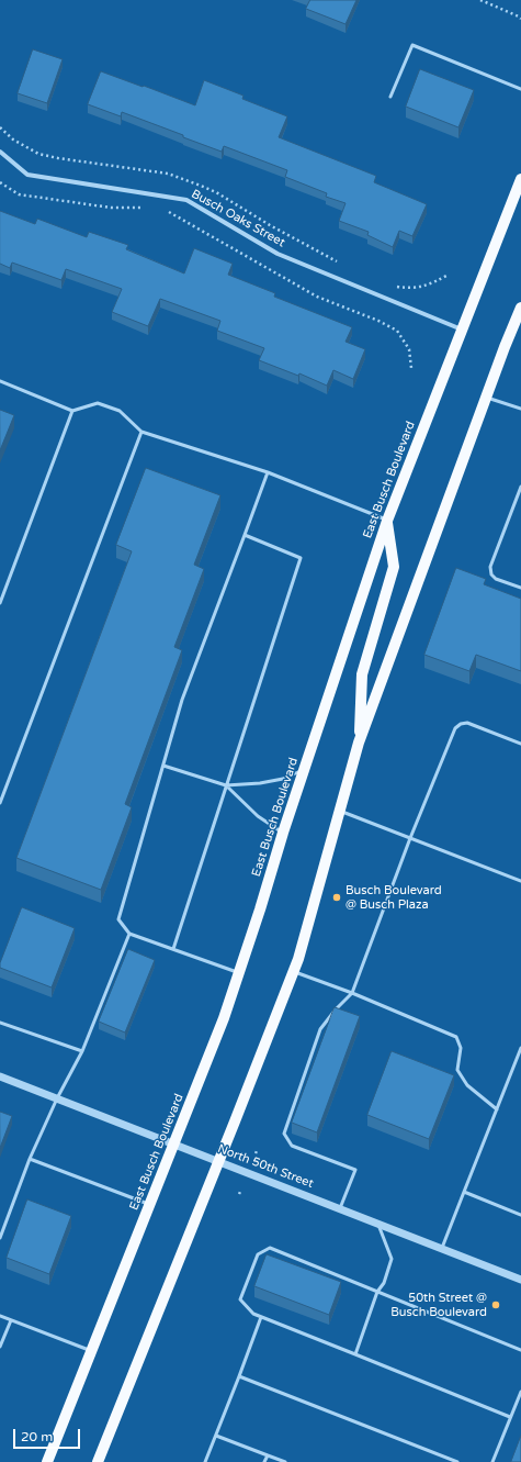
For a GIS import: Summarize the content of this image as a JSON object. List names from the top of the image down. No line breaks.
{"streets":{"main road":["East Busch Boulevard"],"street":["Busch Oaks Street","North 50th Street"]},"crossings":[["Busch Oaks Street","East Busch Boulevard"],["East Busch Boulevard","North 50th Street"]],"places":["Busch Boulevard @ Busch Plaza","50th Street @ Busch Boulevard"],"scale_bar":"20 m"}
